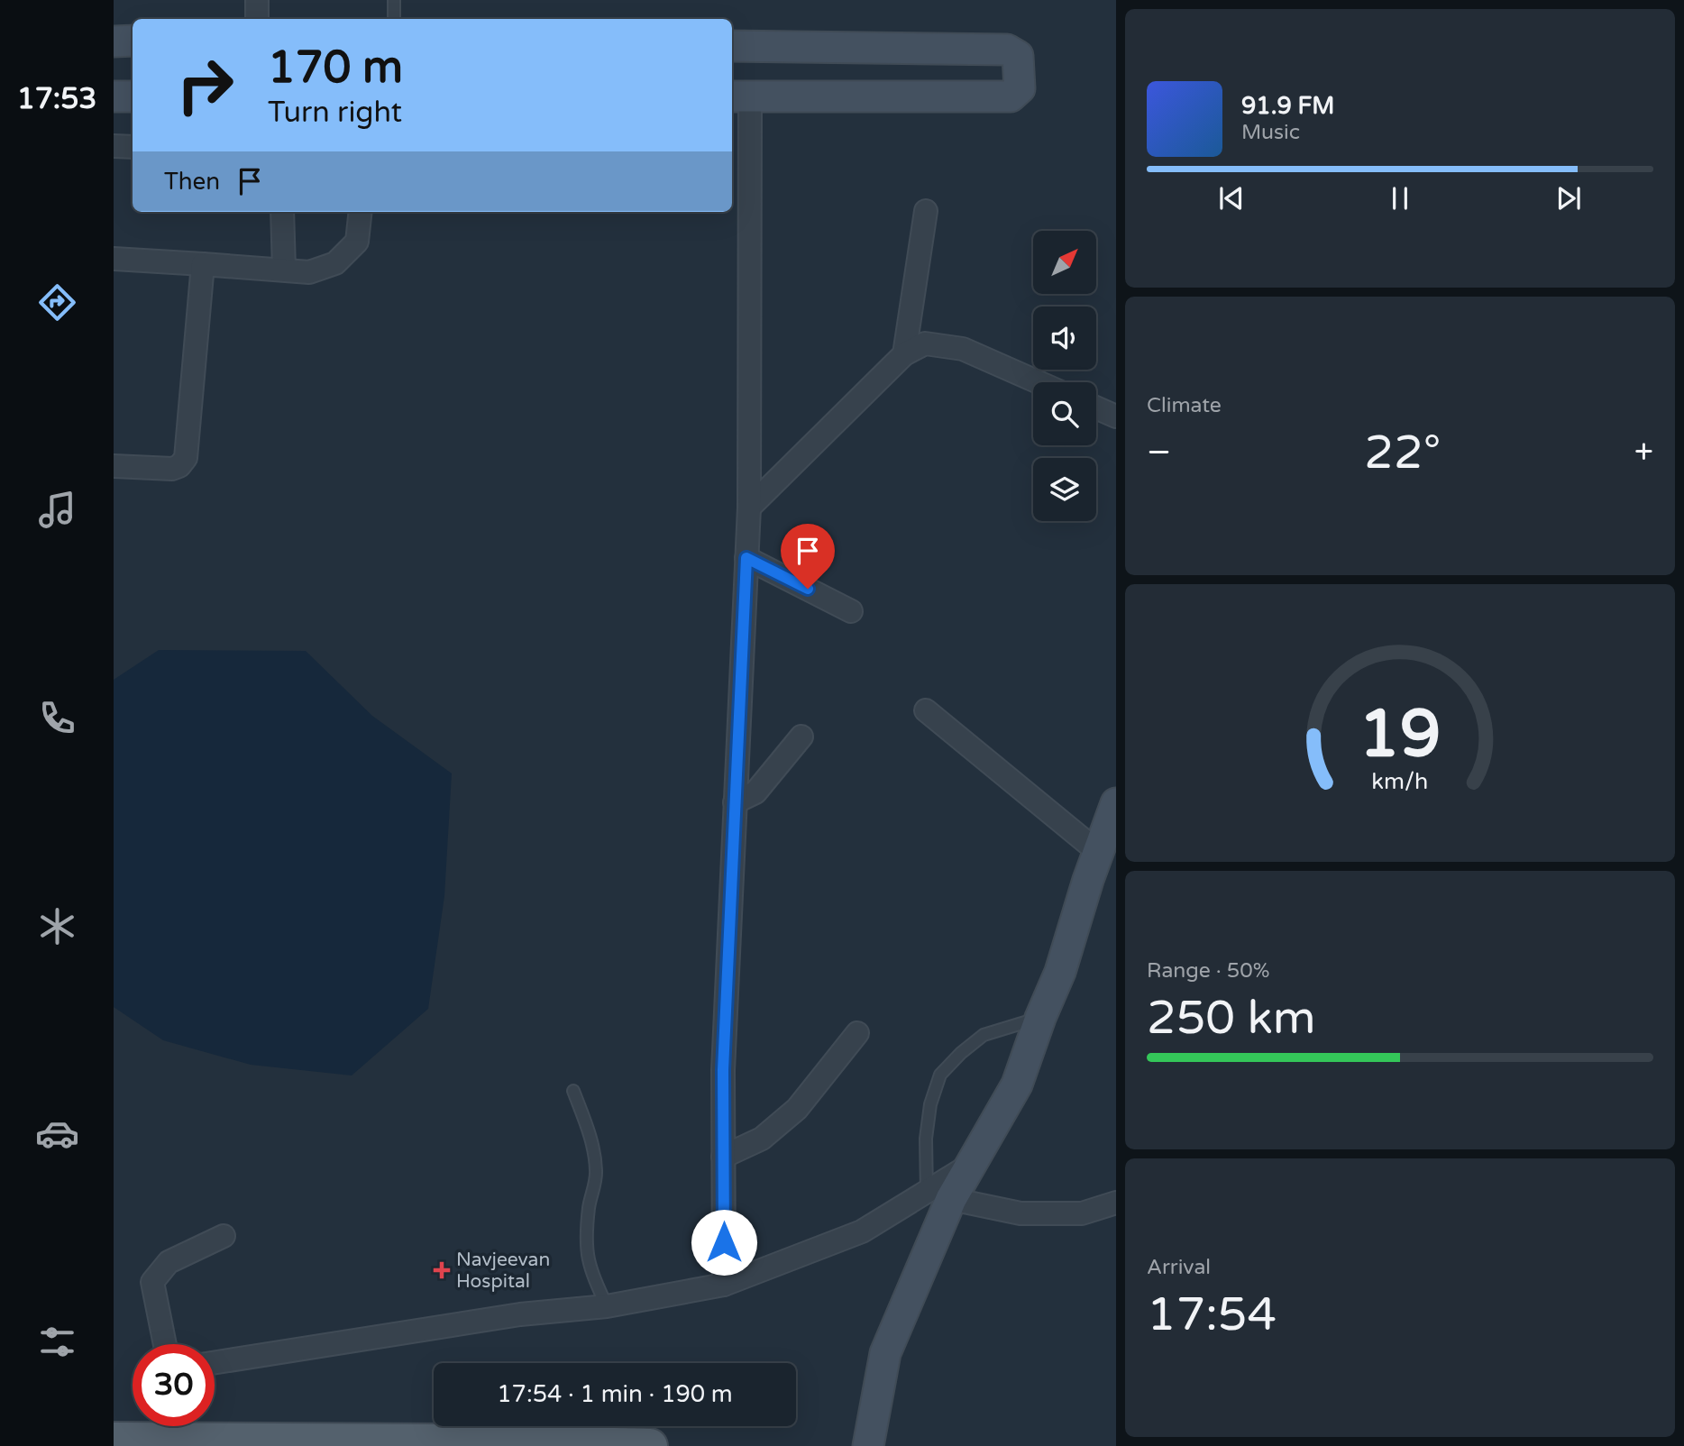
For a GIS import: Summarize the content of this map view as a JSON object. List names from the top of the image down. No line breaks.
{"places":{"health":["Navjeevan Hospital"]},"north":"top right","page":{"tabs":"17:53","turn":["170 m","Turn right"],"song":["91.9 FM","Music"],"then":"Then","tile":["Climate",["Range · 50%","250 km"],["Arrival","17:54"]],"heat":["−","22°","+"],"limit":"30","trip":"17:54 · 1 min · 190 m","gauge":["19","km/h"]}}
